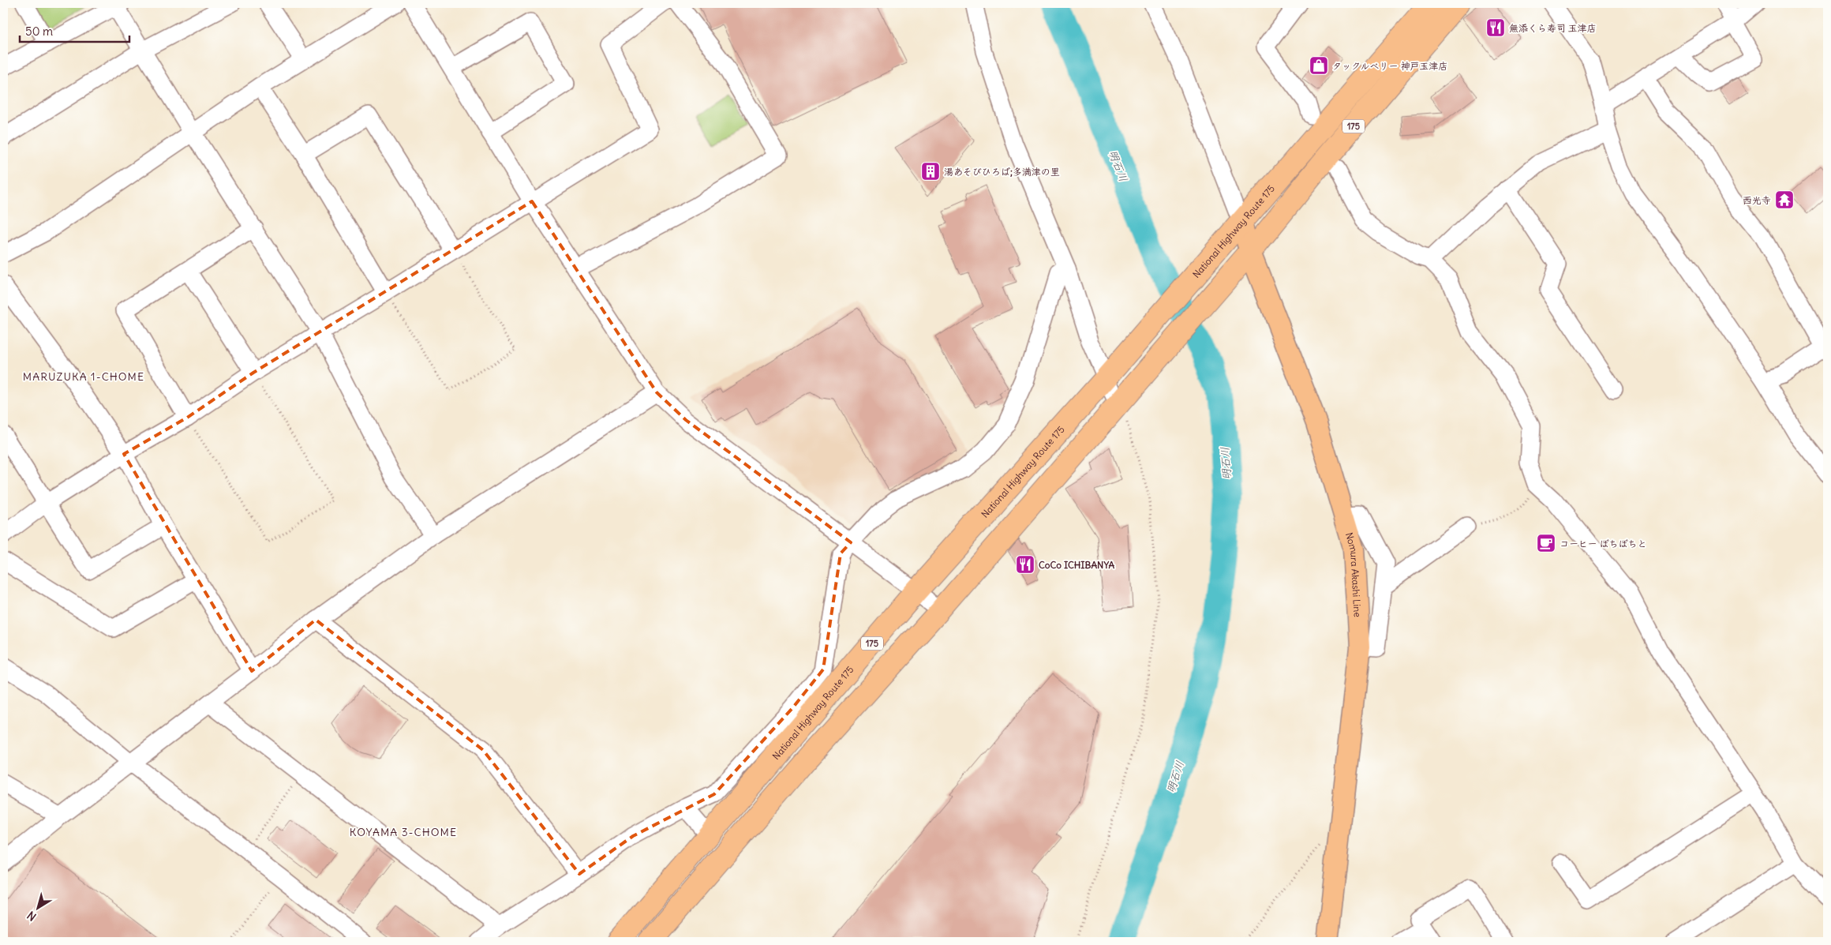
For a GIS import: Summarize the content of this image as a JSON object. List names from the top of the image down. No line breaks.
{"streets":{"highway":["175","National Highway Route 175"],"main road":["Nomura Akashi Line"]},"crossings":[["175","Nomura Akashi Line"],["National Highway Route 175","Nomura Akashi Line"]],"districts":["MARUZUKA 1-CHOME","KOYAMA 3-CHOME"],"water":["明石川"],"places":{"restaurant":["無添くら寿司 玉津店","CoCo ICHIBANYA"],"shop":["タックルベリー 神戸玉津店"],"building":["湯あそびひろば;多満津の里"],"temple":["西光寺"],"cafe":["コーヒー ぼちぼちと"]},"scale_bar":"50 m","north":"bottom left"}
